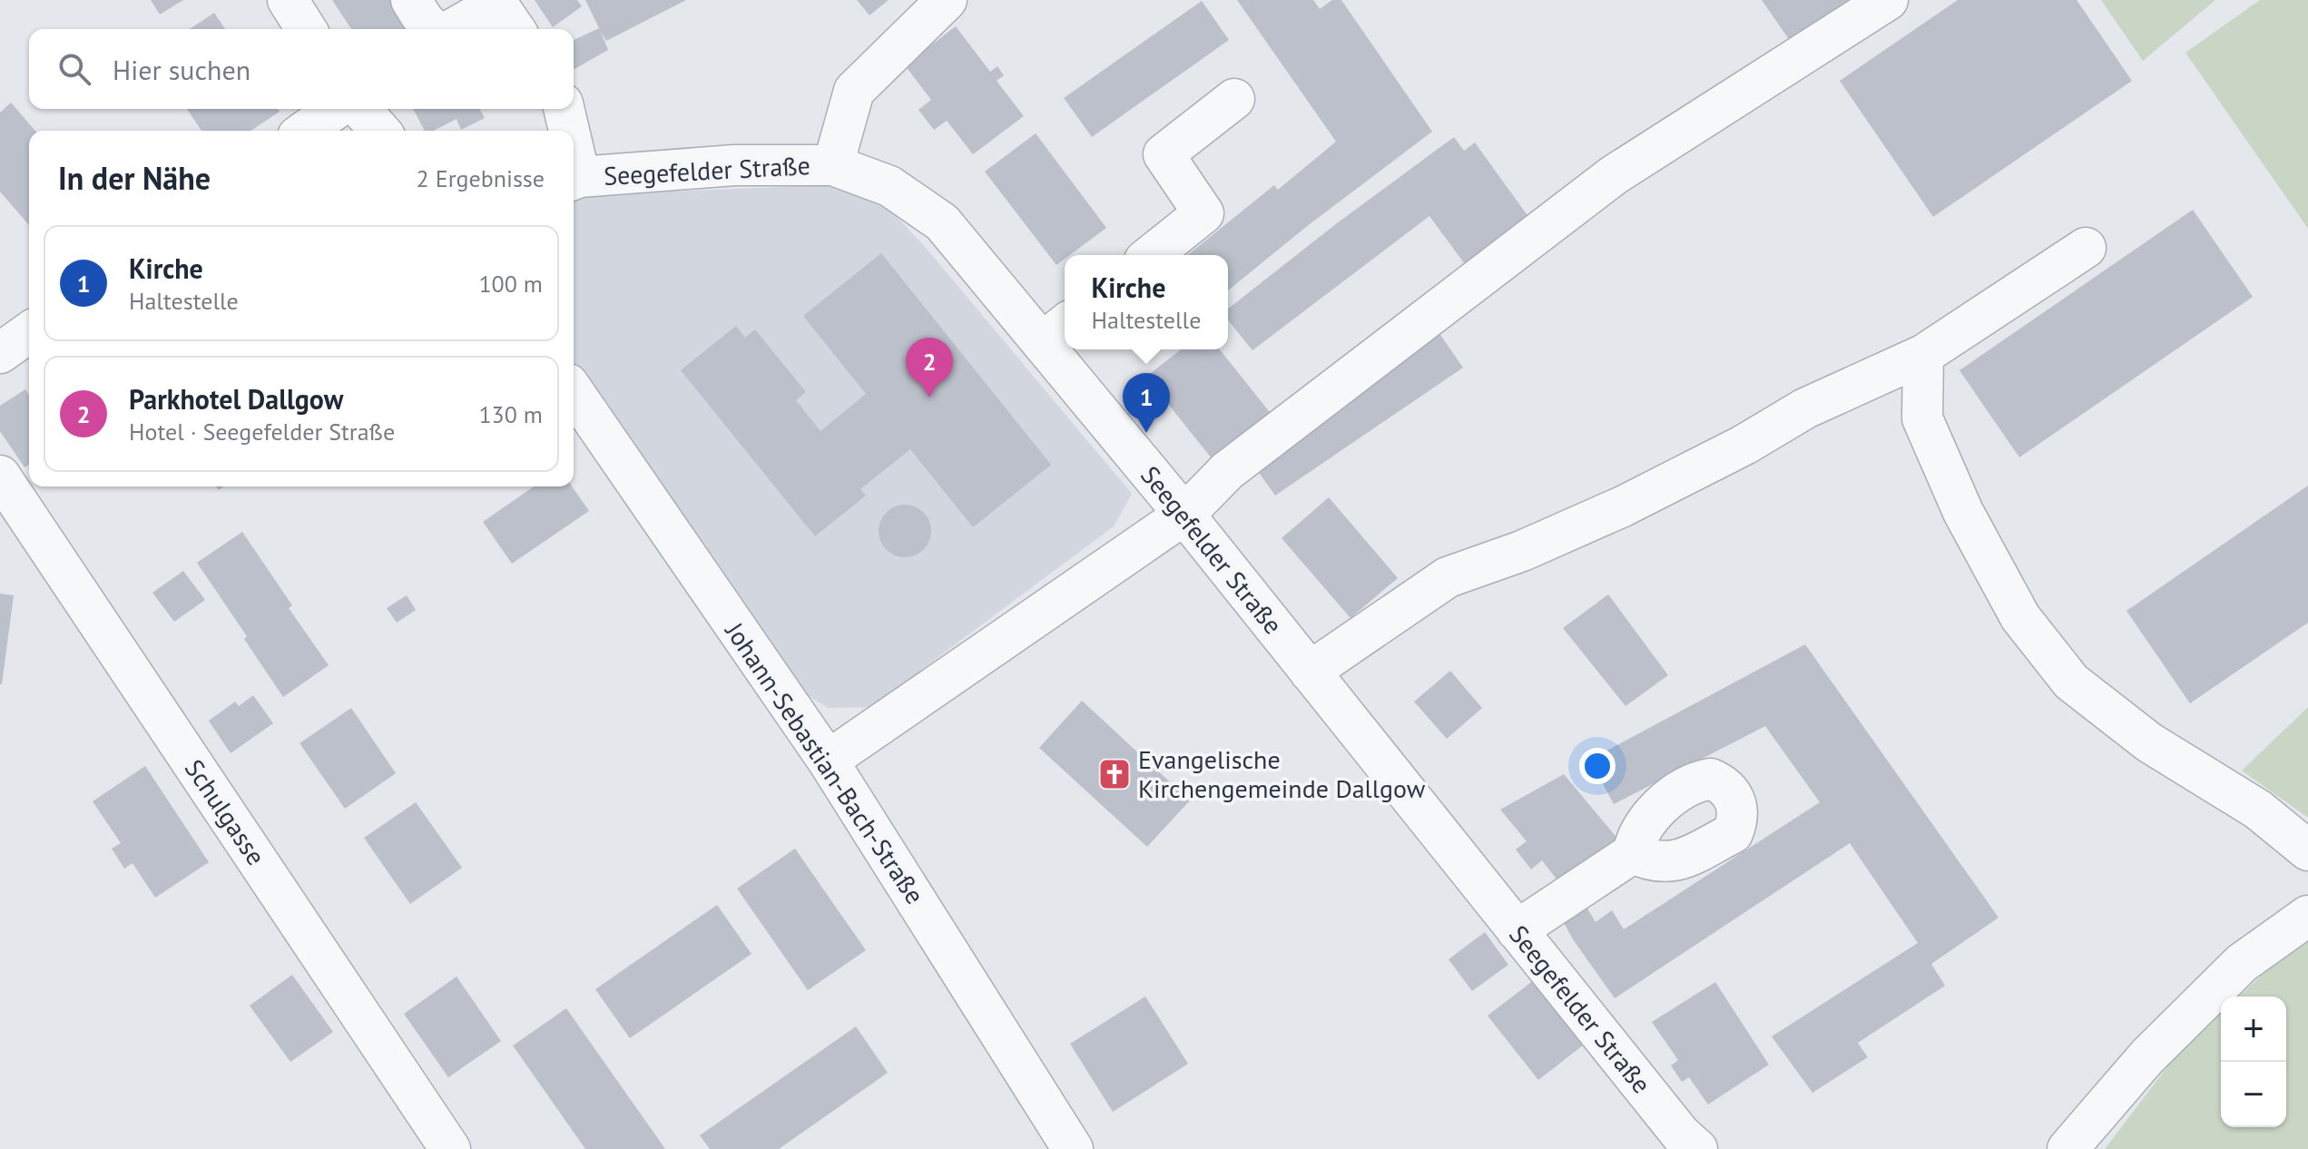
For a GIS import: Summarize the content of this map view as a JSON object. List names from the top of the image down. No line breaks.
{"streets":{"street":["Seegefelder Straße","Johann-Sebastian-Bach-Straße","Schulgasse"]},"places":{"church":["Evangelische Kirchengemeinde Dallgow"]},"page":{"search":"Hier suchen","heading":["In der Nähe","2 Ergebnisse"],"list":[{"mark":"1","name":"Kirche","note":"Haltestelle","value":"100 m"},{"mark":"2","name":"Parkhotel Dallgow","note":"Hotel · Seegefelder Straße","value":"130 m"}],"popup":["Kirche","Haltestelle"],"pins":["2","1"],"map_buttons":["+","−"]}}
